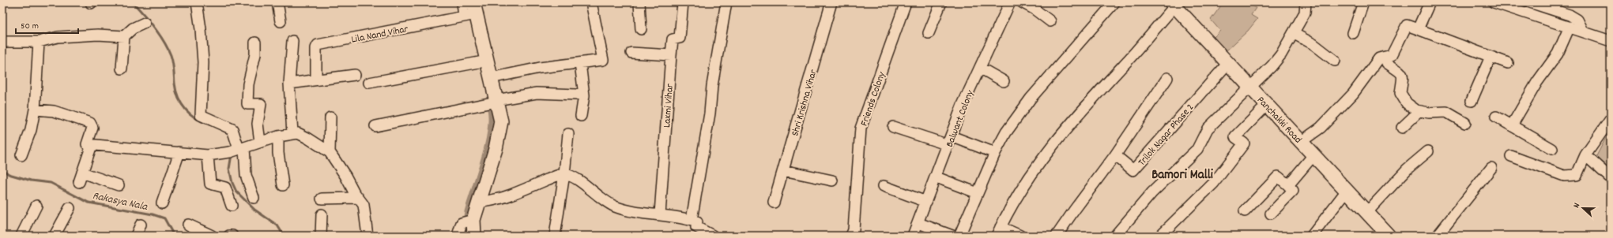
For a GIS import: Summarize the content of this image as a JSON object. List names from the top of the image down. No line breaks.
{"streets":{"main road":["Panchakki Road"],"street":["Lila Nand Vihar","Friends Colony","Shri Krishna Vihar","Laxmi Vihar","Balwant Colony","Trilok Nagar Phase 2"]},"crossings":[["Panchakki Road","Trilok Nagar Phase 2"]],"districts":["Bamori Malli"],"water":["Rakasya Nala"],"scale_bar":"50 m","north":"left"}
